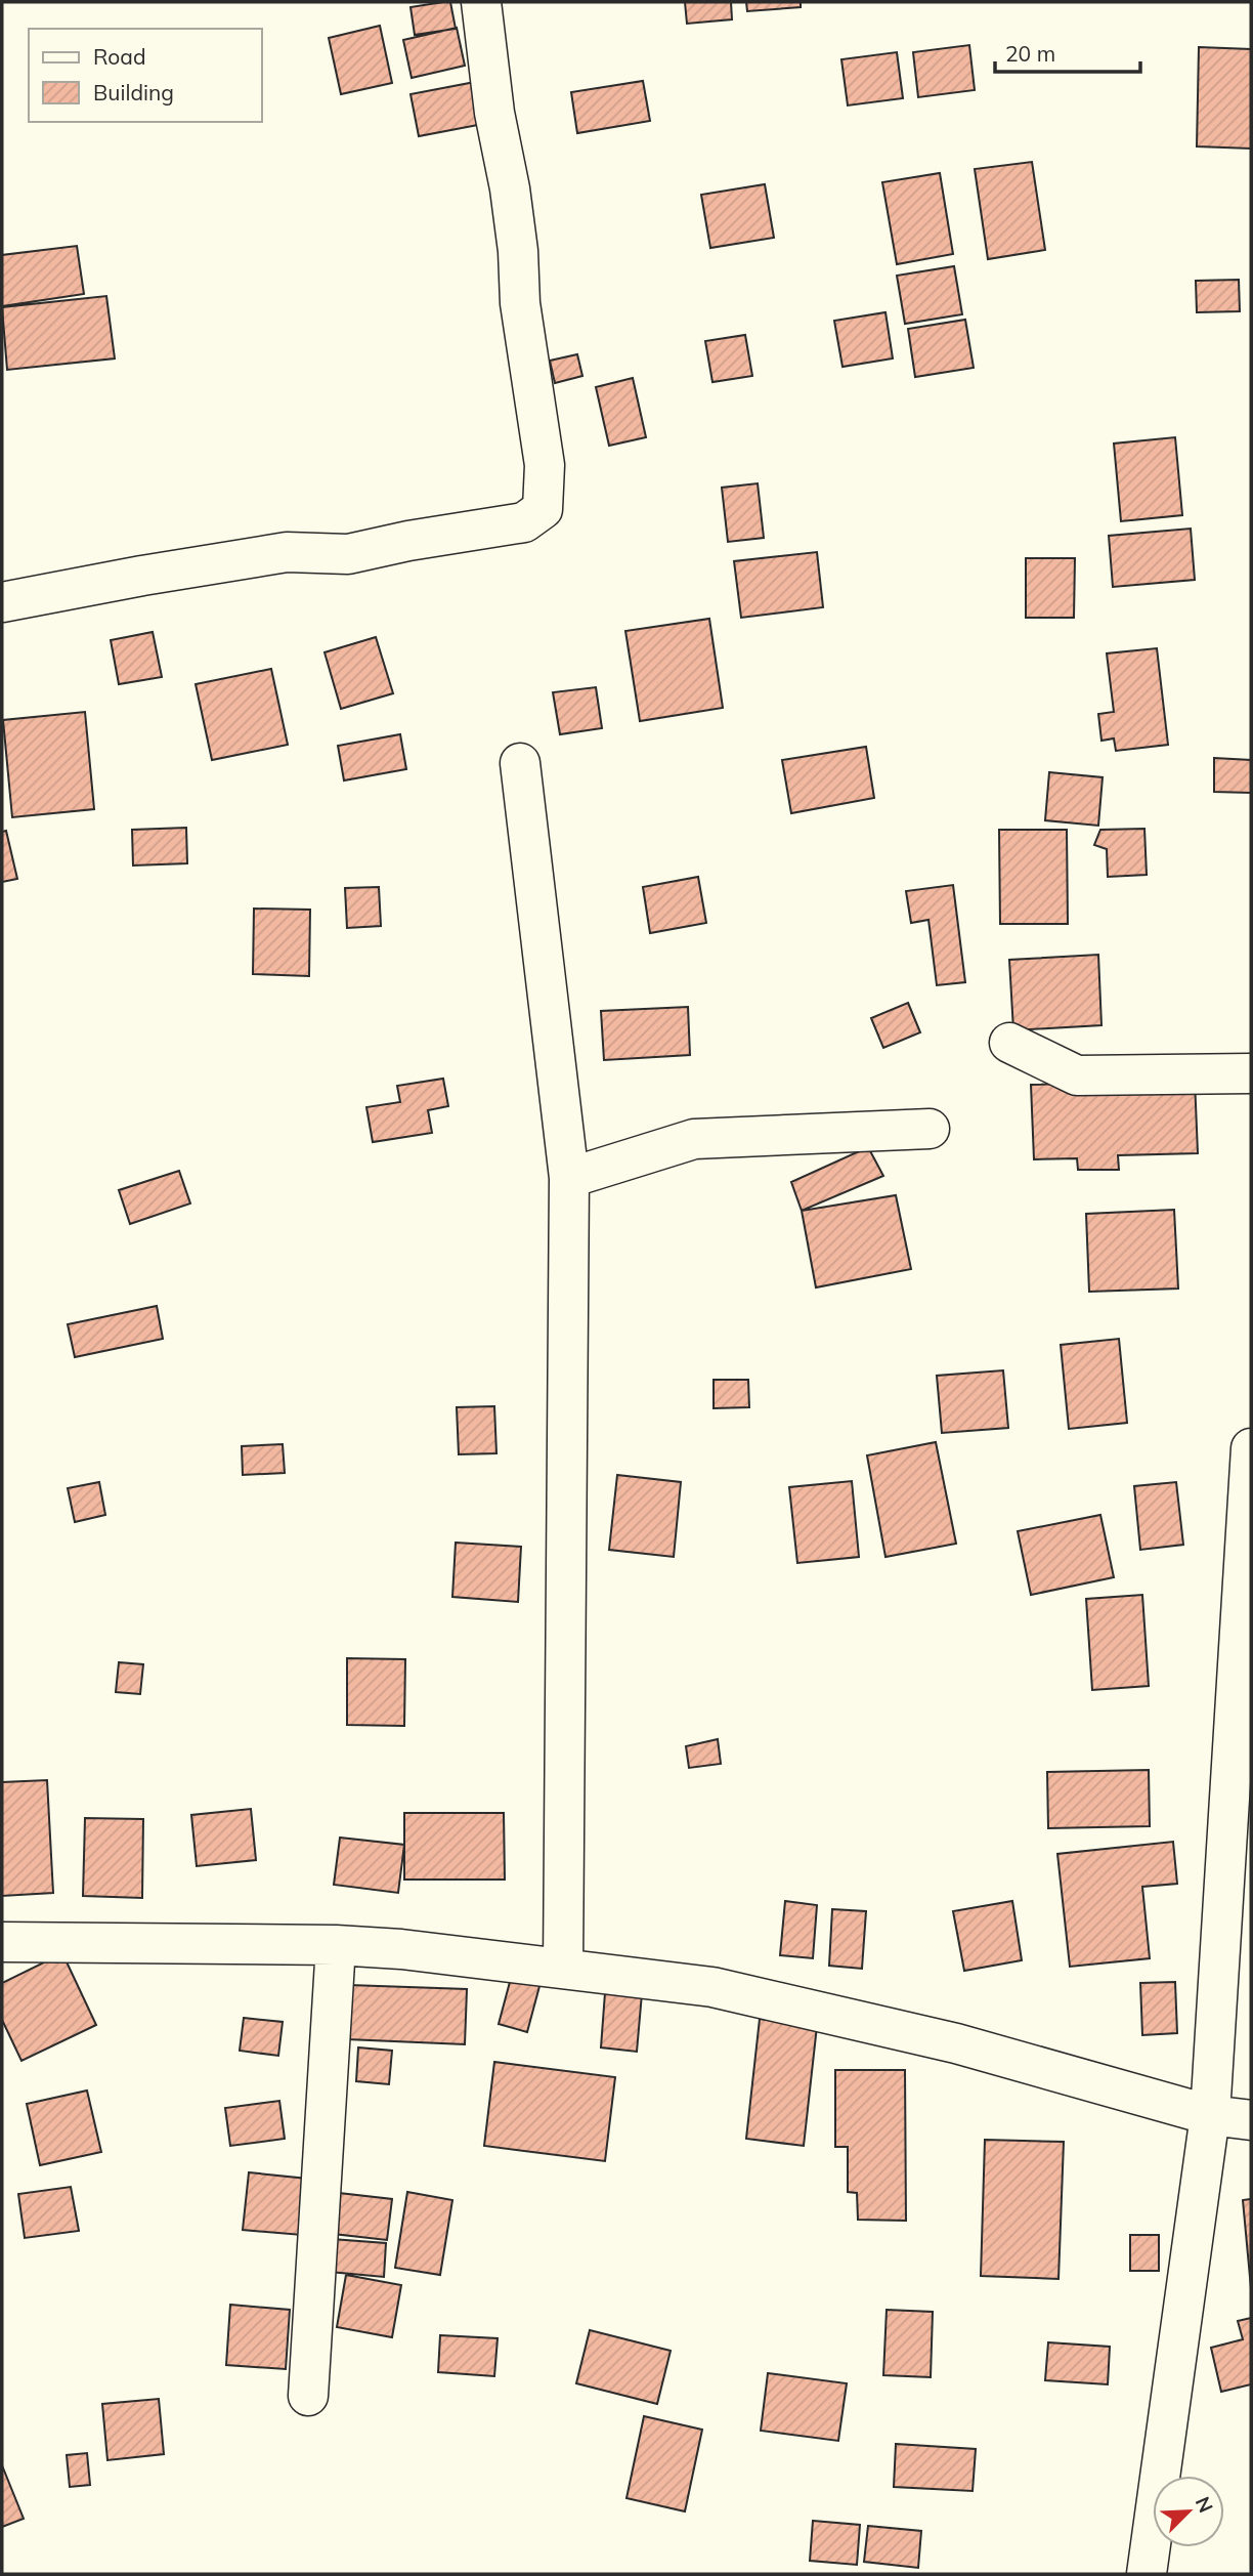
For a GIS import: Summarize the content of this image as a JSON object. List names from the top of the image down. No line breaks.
{"legend":["Road","Building"],"scale_bar":"20 m","north":"top right"}
